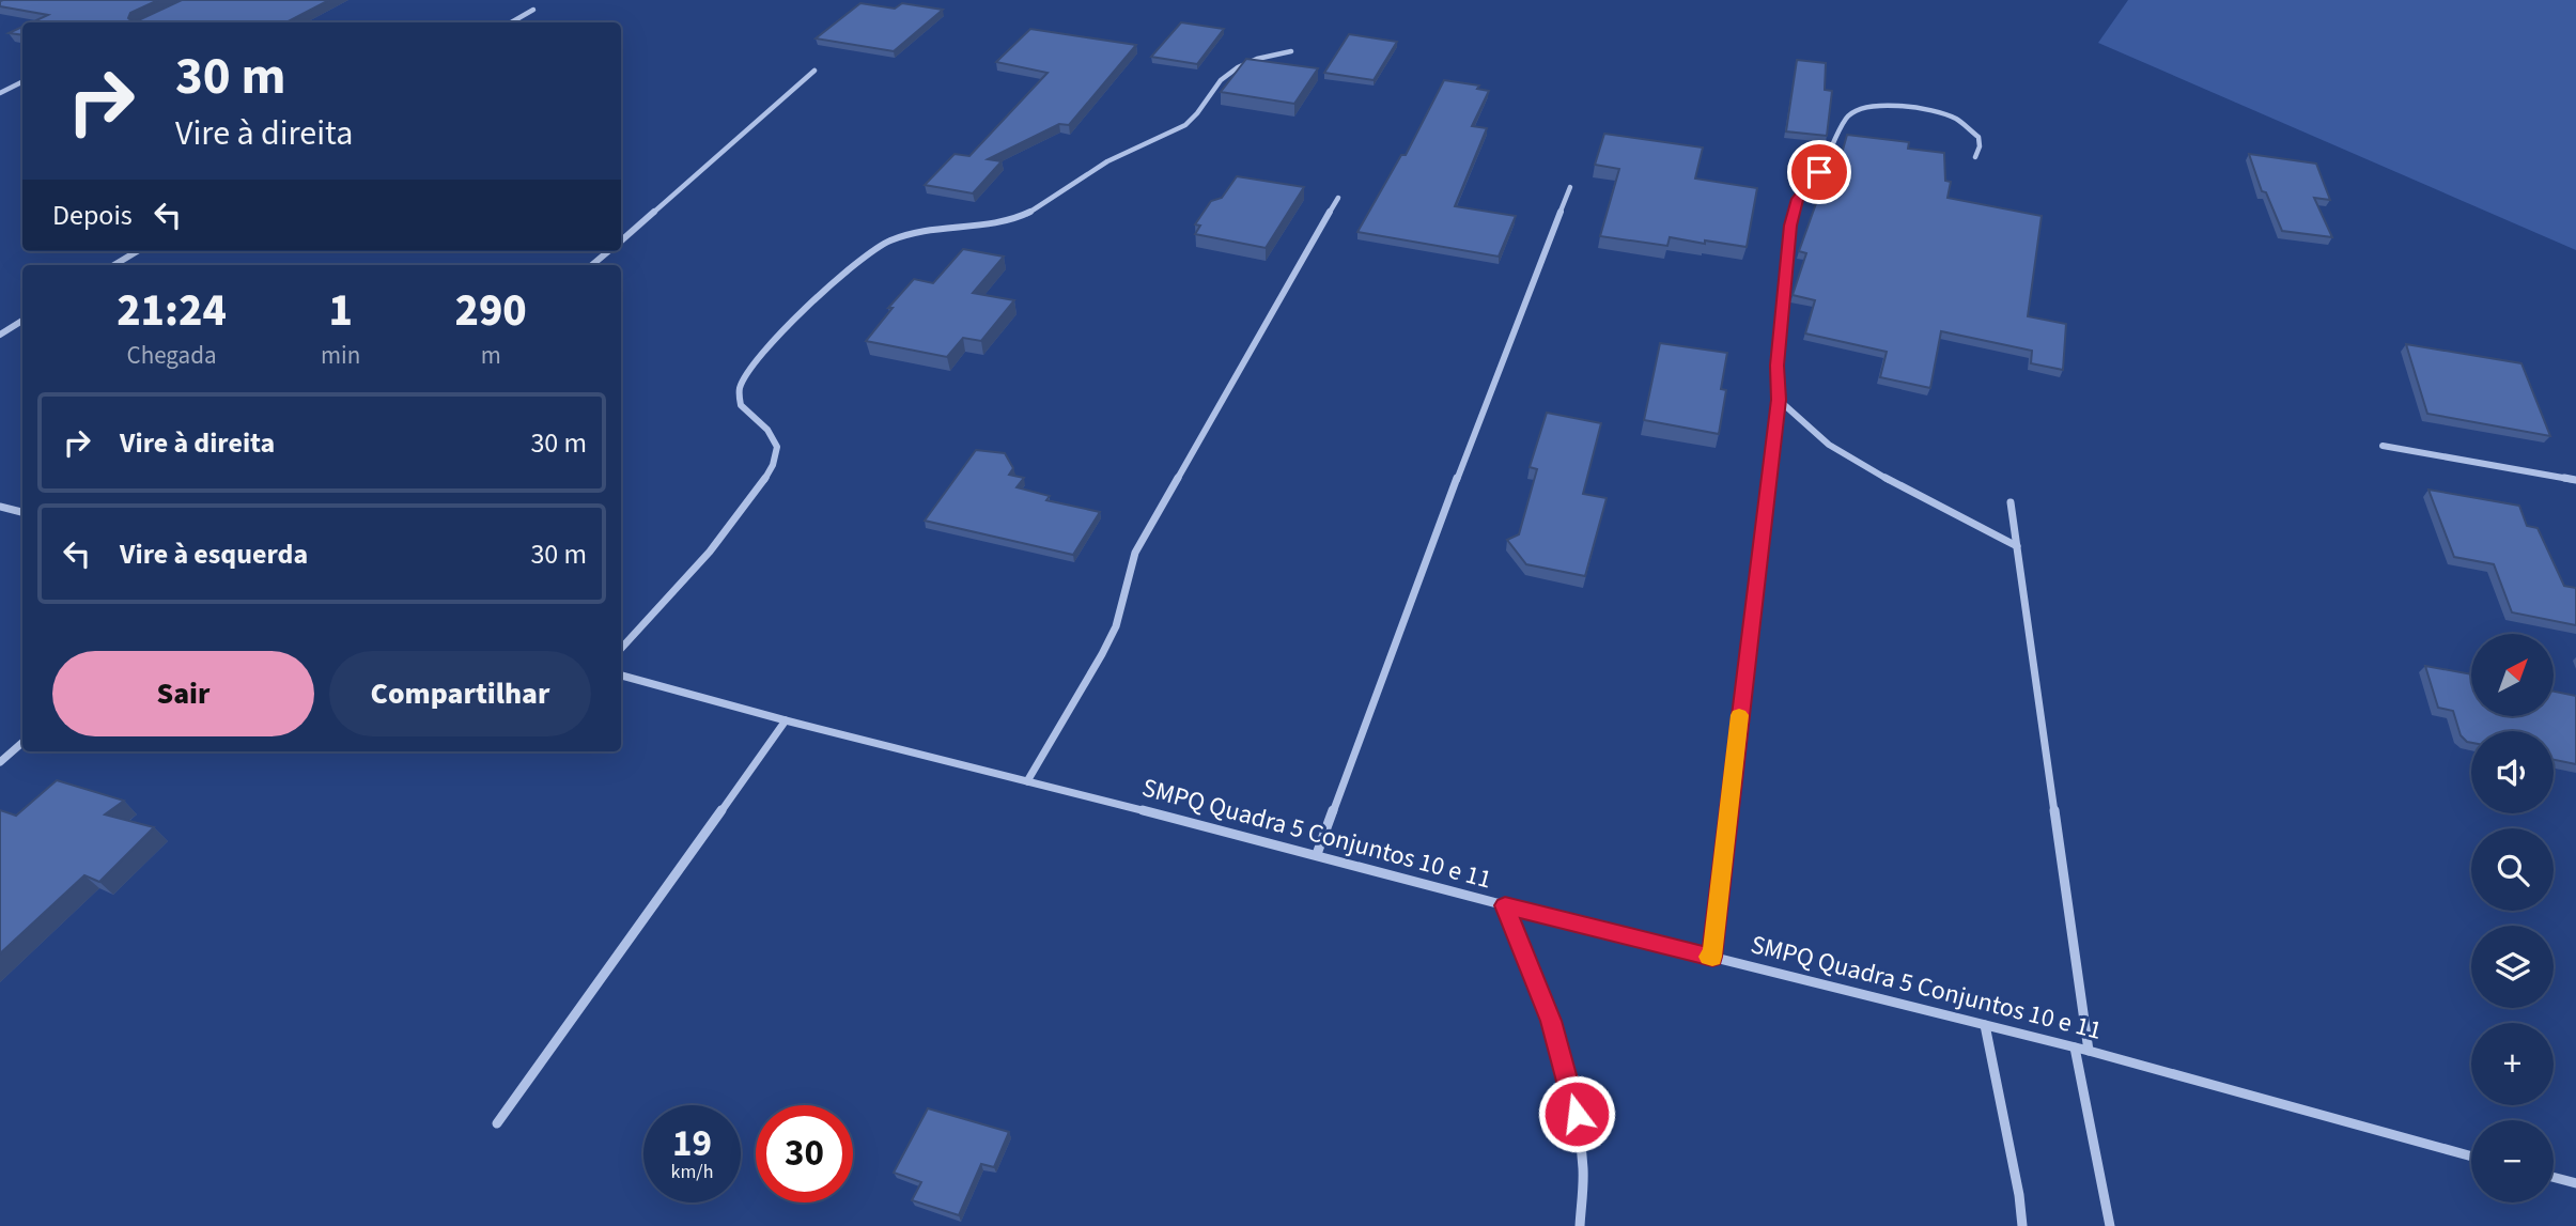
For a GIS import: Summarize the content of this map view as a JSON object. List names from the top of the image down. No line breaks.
{"streets":{"street":["SMPQ Quadra 5 Conjuntos 10 e 11"]},"north":"top right","page":{"turn":["30 m","Vire à direita"],"then":"Depois","eta":["21:24","Chegada","1","min","290","m"],"list":[{"name":"Vire à direita","value":"30 m"},{"name":"Vire à esquerda","value":"30 m"}],"map_buttons":["+","−"],"buttons":["Sair","Compartilhar"],"speed":"19 km/h","limit":"30"}}
